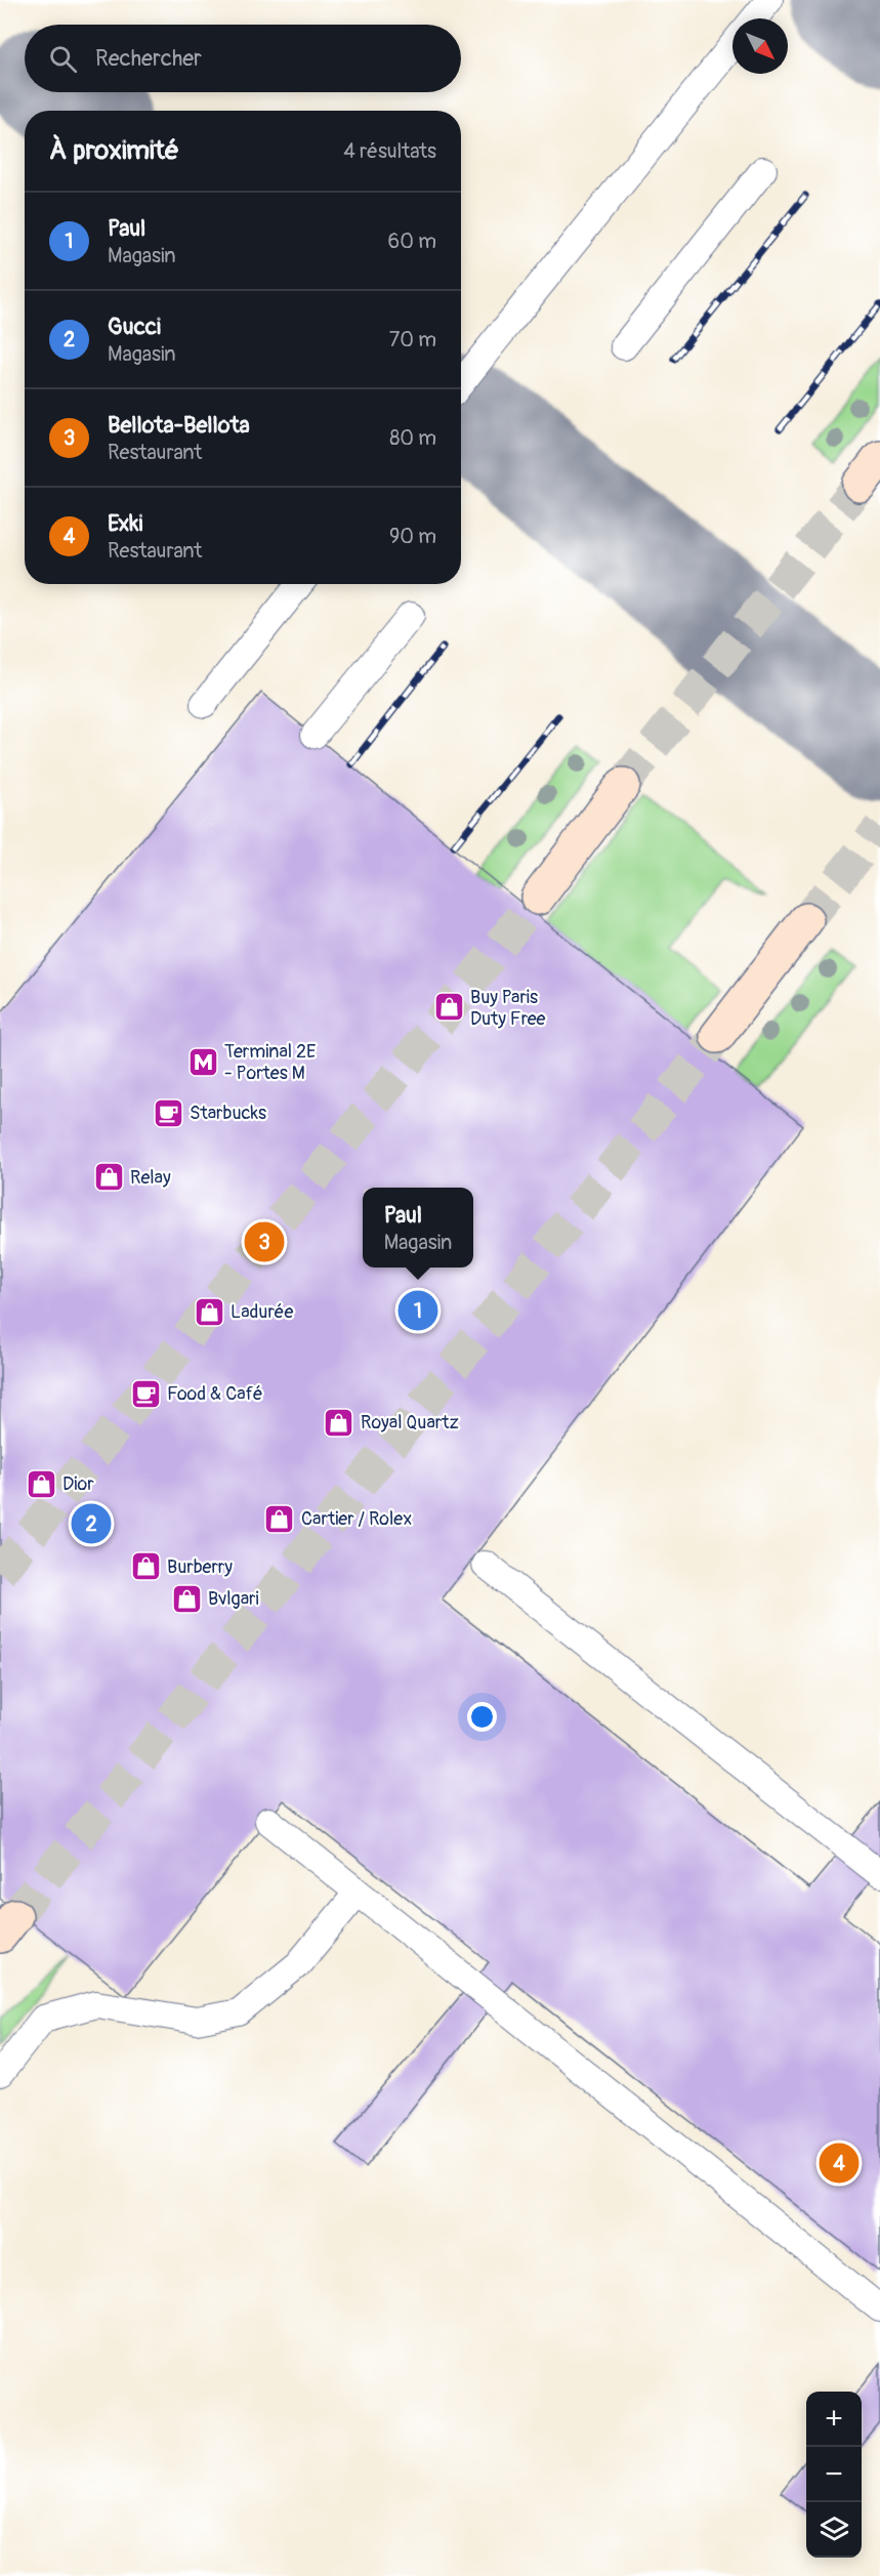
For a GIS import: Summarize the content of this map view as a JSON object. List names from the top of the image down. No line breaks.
{"places":{"shop":["Buy Paris Duty Free","Relay","Ladurée","Royal Quartz","Dior","Cartier / Rolex","Burberry","Bvlgari"],"metro station":["Terminal 2E - Portes M"],"cafe":["Starbucks","Food & Café"]},"north":"bottom right","page":{"search":"Rechercher","heading":["À proximité","4 résultats"],"list":[{"mark":"1","name":"Paul","note":"Magasin","value":"60 m"},{"mark":"2","name":"Gucci","note":"Magasin","value":"70 m"},{"mark":"3","name":"Bellota-Bellota","note":"Restaurant","value":"80 m"},{"mark":"4","name":"Exki","note":"Restaurant","value":"90 m"}],"popup":["Paul","Magasin"],"pins":["3","1","2","4"],"map_buttons":["+","−"]}}
